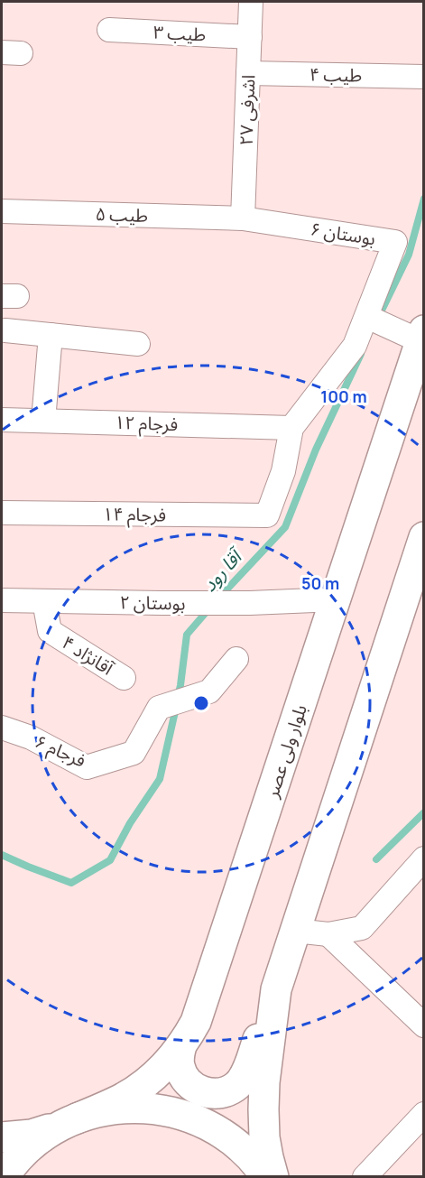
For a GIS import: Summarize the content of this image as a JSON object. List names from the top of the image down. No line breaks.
{"streets":{"main road":["بلوار ولی عصر"],"street":["طیب ۳","طیب ۴","اشرفی ۲۷","طیب ۵","بوستان ۶","فرجام ۱۲","فرجام ۱۴","بوستان ۲","آقانژاد ۴","فرجام ۶"]},"crossings":[["طیب ۳","اشرفی ۲۷"],["طیب ۴","اشرفی ۲۷"],["اشرفی ۲۷","طیب ۵"],["اشرفی ۲۷","بوستان ۶"],["طیب ۵","بوستان ۶"],["فرجام ۱۲","فرجام ۱۴"],["بوستان ۲","آقانژاد ۴"],["بوستان ۲","بلوار ولی عصر"]],"water":["آقا رود"],"rings":["100 m","50 m"]}
